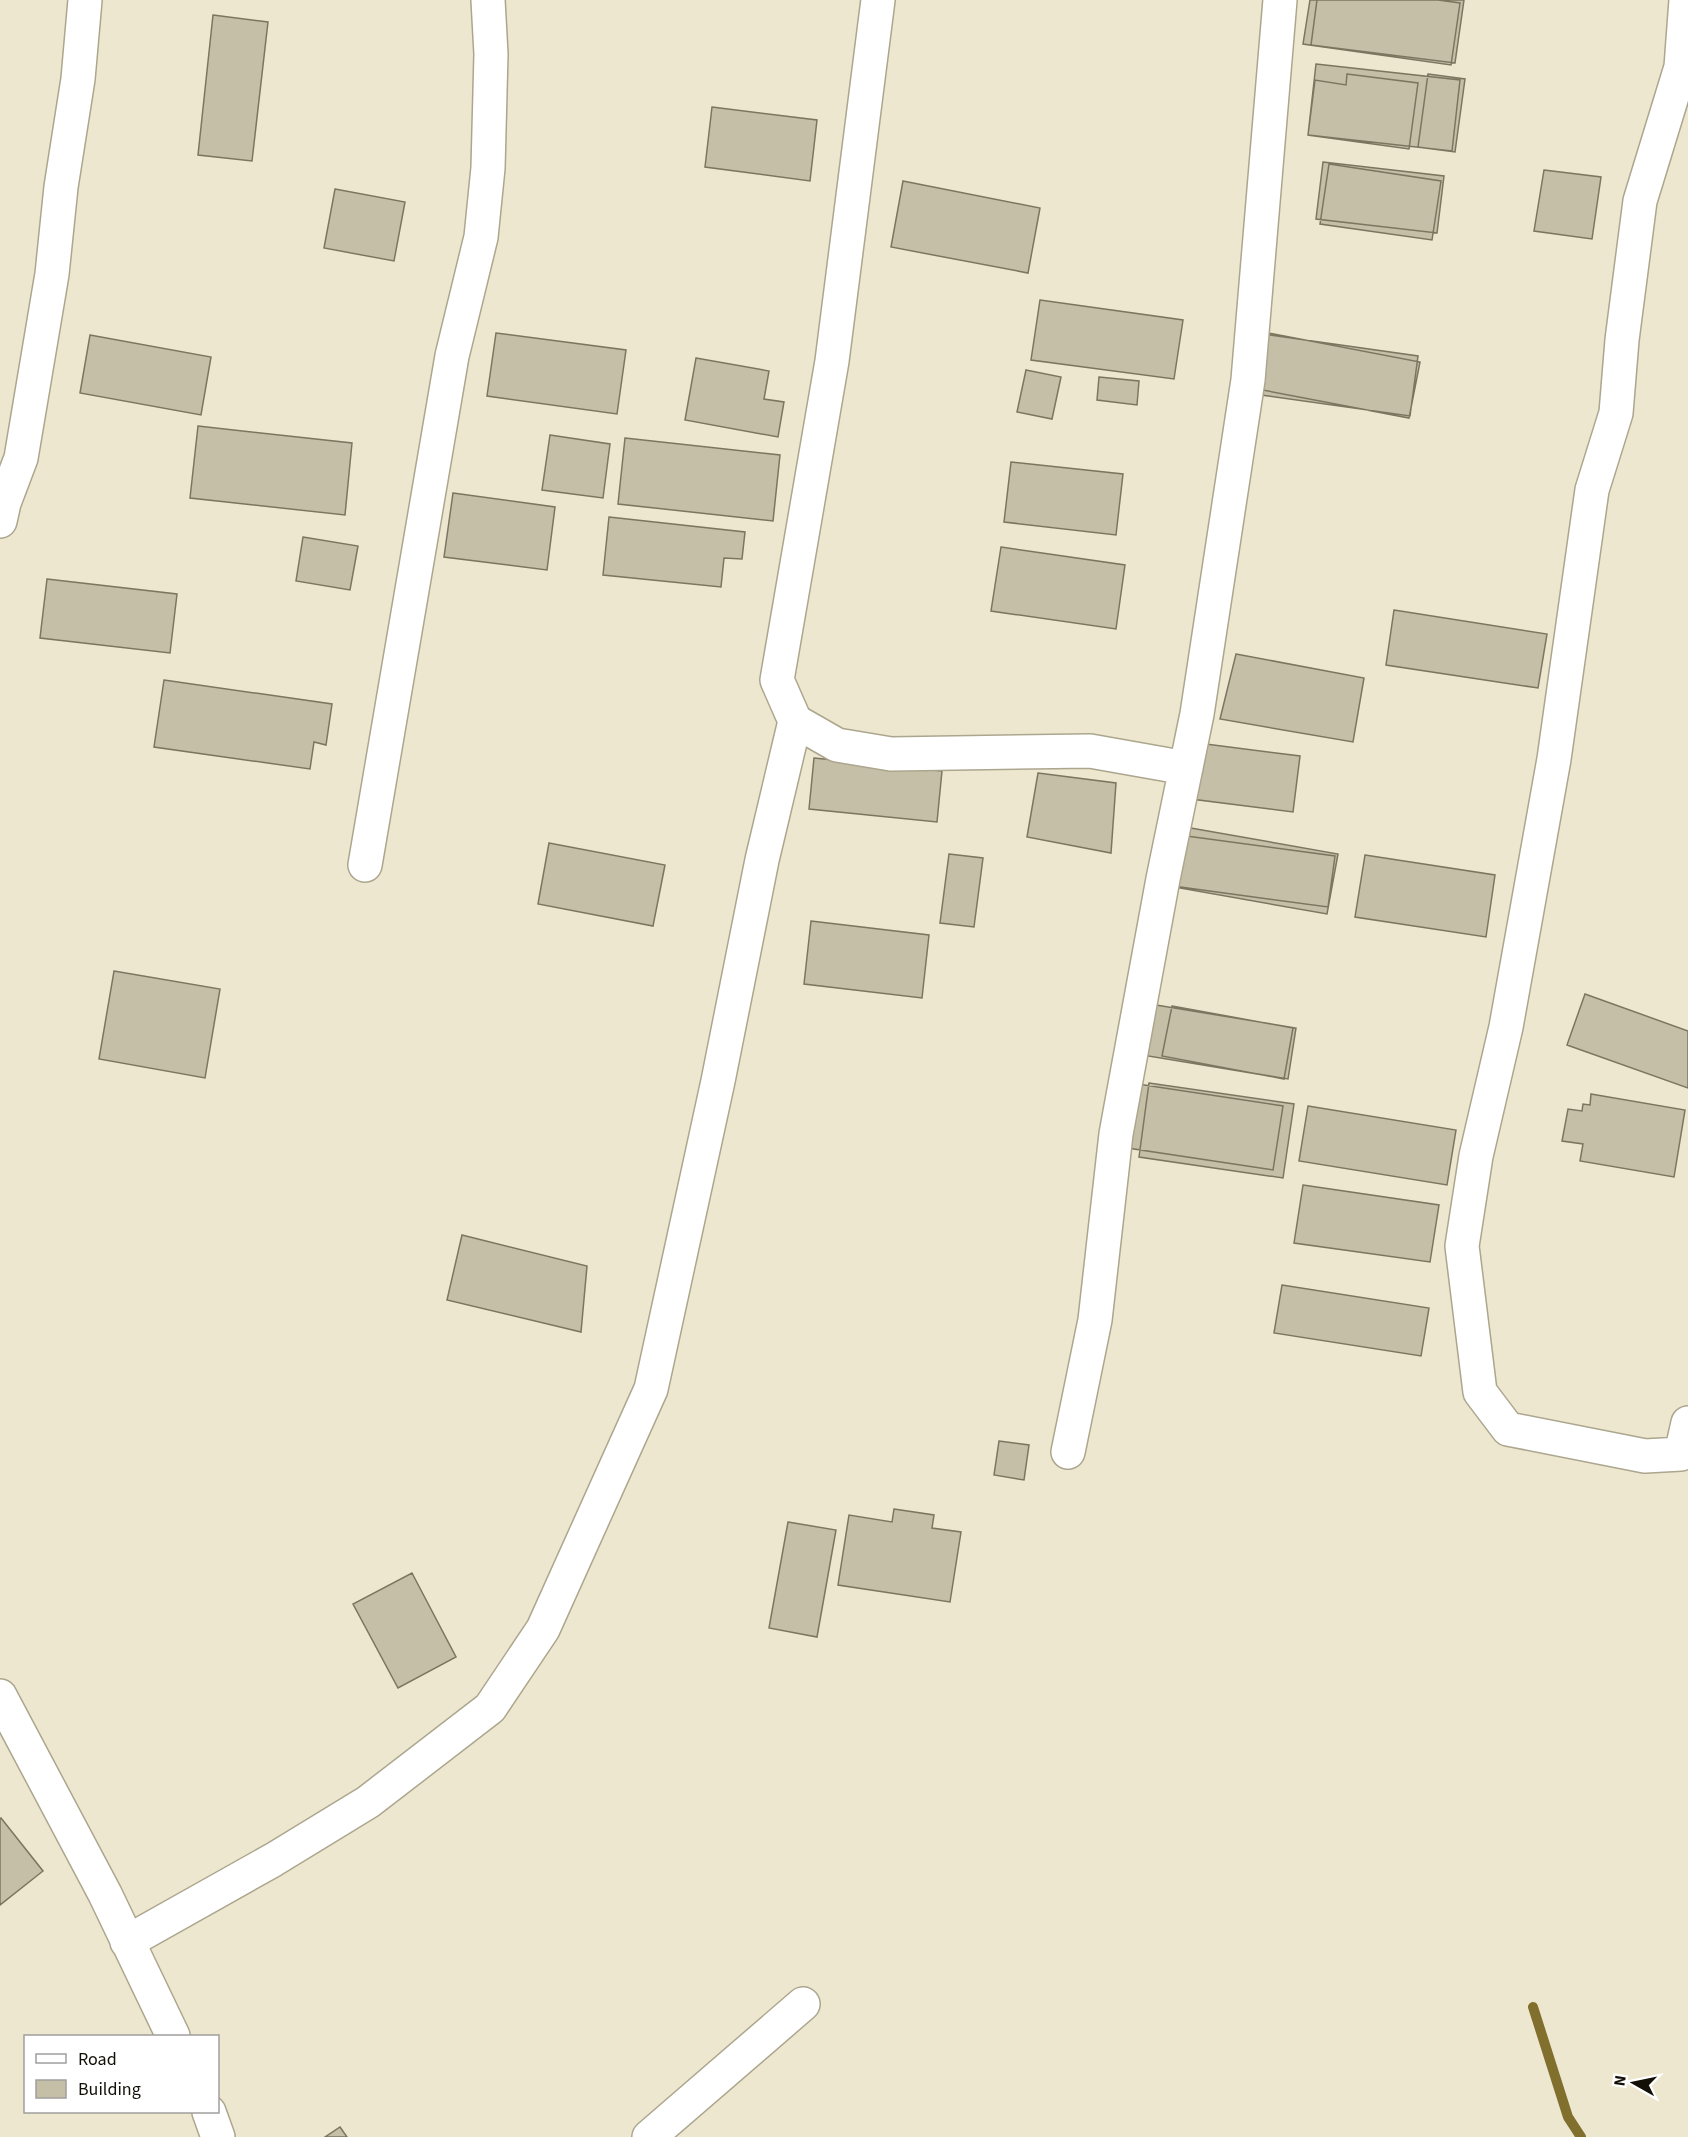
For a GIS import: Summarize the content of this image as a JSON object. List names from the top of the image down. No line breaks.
{"legend":["Road","Building"],"north":"left"}
